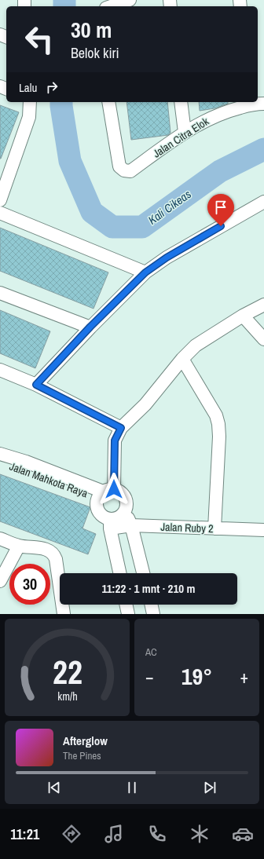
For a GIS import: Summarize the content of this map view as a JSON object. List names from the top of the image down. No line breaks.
{"streets":{"street":["Jalan Citra Elok","Jalan Mahkota Raya","Jalan Ruby 2"]},"crossings":[["Jalan Mahkota Raya","Jalan Ruby 2"]],"water":["Kali Cikeas"],"page":{"turn":["30 m","Belok kiri"],"then":"Lalu","limit":"30","trip":"11:22 · 1 mnt · 210 m","tile":"AC","heat":["−","19°","+"],"song":["Afterglow","The Pines"],"tabs":"11:21","gauge":["22","km/h"]}}
